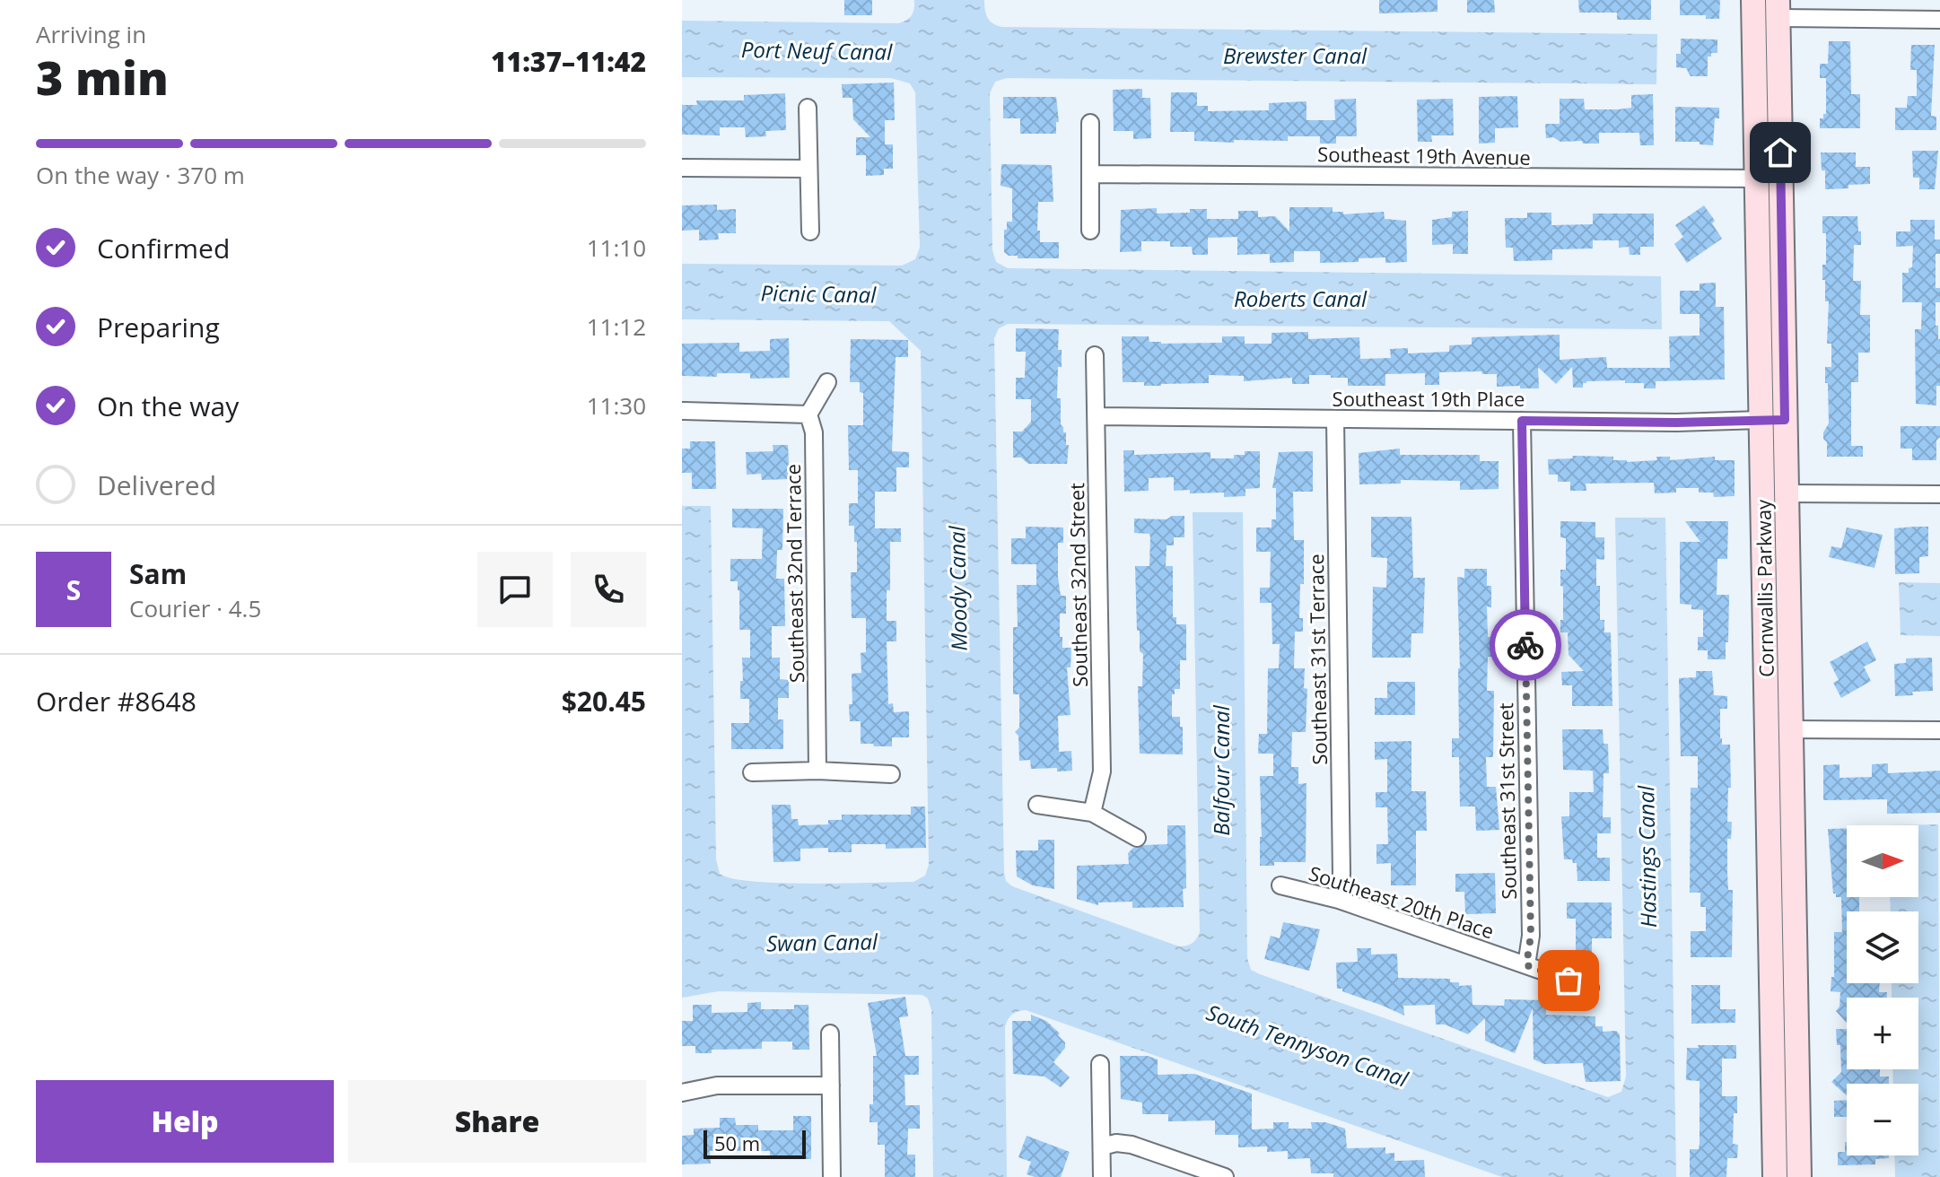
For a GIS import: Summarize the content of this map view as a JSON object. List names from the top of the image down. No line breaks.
{"streets":{"street":["Southeast 19th Avenue","Southeast 19th Place","Southeast 32nd Terrace","Southeast 32nd Street","Cornwallis Parkway","Southeast 31st Terrace","Southeast 31st Street","Southeast 20th Place"]},"crossings":[["Southeast 19th Avenue","Cornwallis Parkway"],["Southeast 19th Place","Southeast 32nd Street"],["Southeast 19th Place","Cornwallis Parkway"],["Southeast 19th Place","Southeast 31st Terrace"],["Southeast 19th Place","Southeast 31st Street"],["Southeast 31st Terrace","Southeast 20th Place"],["Southeast 31st Street","Southeast 20th Place"]],"water":["Port Neuf Canal","Brewster Canal","Picnic Canal","Roberts Canal","Moody Canal","Balfour Canal","Hastings Canal","Swan Canal","South Tennyson Canal"],"scale_bar":"50 m","north":"right","page":{"heading":["3 min","Arriving in","11:37–11:42"],"panel":["Sam","Courier · 4.5","Order #8648","$20.45"],"bar":"On the way · 370 m","list":[["Confirmed","11:10"],["Preparing","11:12"],["On the way","11:30"],"Delivered"],"round":"S","map_buttons":["+","−"],"buttons":["Help","Share"],"scale":"50 m"}}
